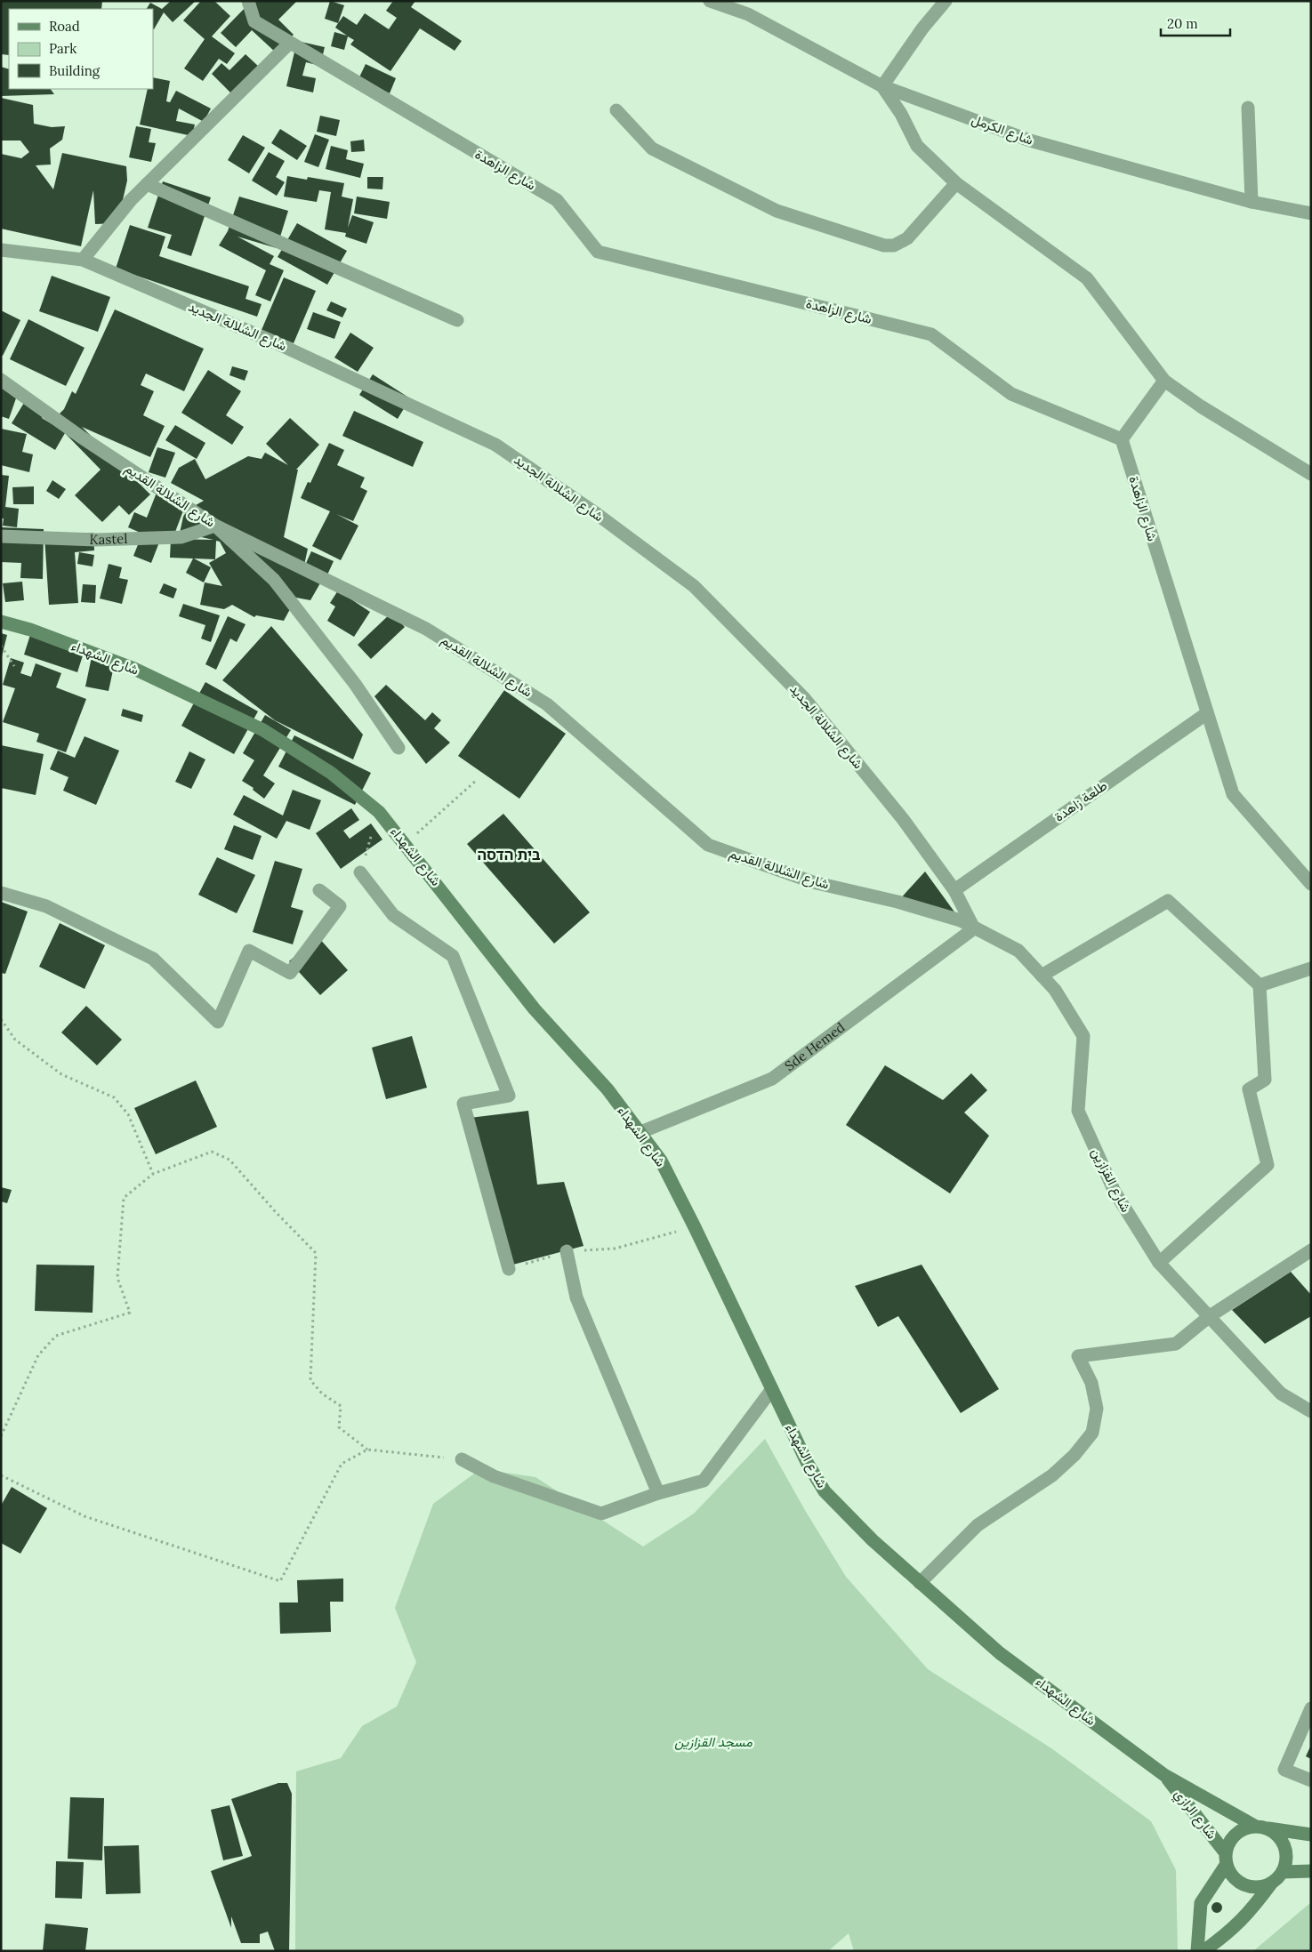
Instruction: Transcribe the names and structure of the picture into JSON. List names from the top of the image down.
{
  "streets": {
    "street": [
      "شارع الكرمل",
      "شارع الزاهدة",
      "شارع الشلالة الجديد",
      "شارع الشلالة القديم",
      "Kastel",
      "شارع الشهداء",
      "طلعة زاهدة",
      "Sde Hemed",
      "شارع القزازين",
      "شارع الرازي"
    ]
  },
  "crossings": [
    ["شارع الزاهدة", "طلعة زاهدة"],
    ["شارع الشلالة الجديد", "شارع الشلالة القديم"],
    ["شارع الشلالة الجديد", "طلعة زاهدة"],
    ["شارع الشلالة الجديد", "Sde Hemed"],
    ["شارع الشلالة الجديد", "شارع القزازين"],
    ["شارع الشلالة القديم", "Kastel"],
    ["شارع الشلالة القديم", "Sde Hemed"],
    ["شارع الشلالة القديم", "شارع القزازين"],
    ["شارع الشهداء", "Sde Hemed"],
    ["شارع الشهداء", "شارع الرازي"],
    ["Sde Hemed", "شارع القزازين"]
  ],
  "districts": ["בית הדסה"],
  "parks": ["مسجد القزازين"],
  "legend": ["Road", "Park", "Building"],
  "scale_bar": "20 m"
}
